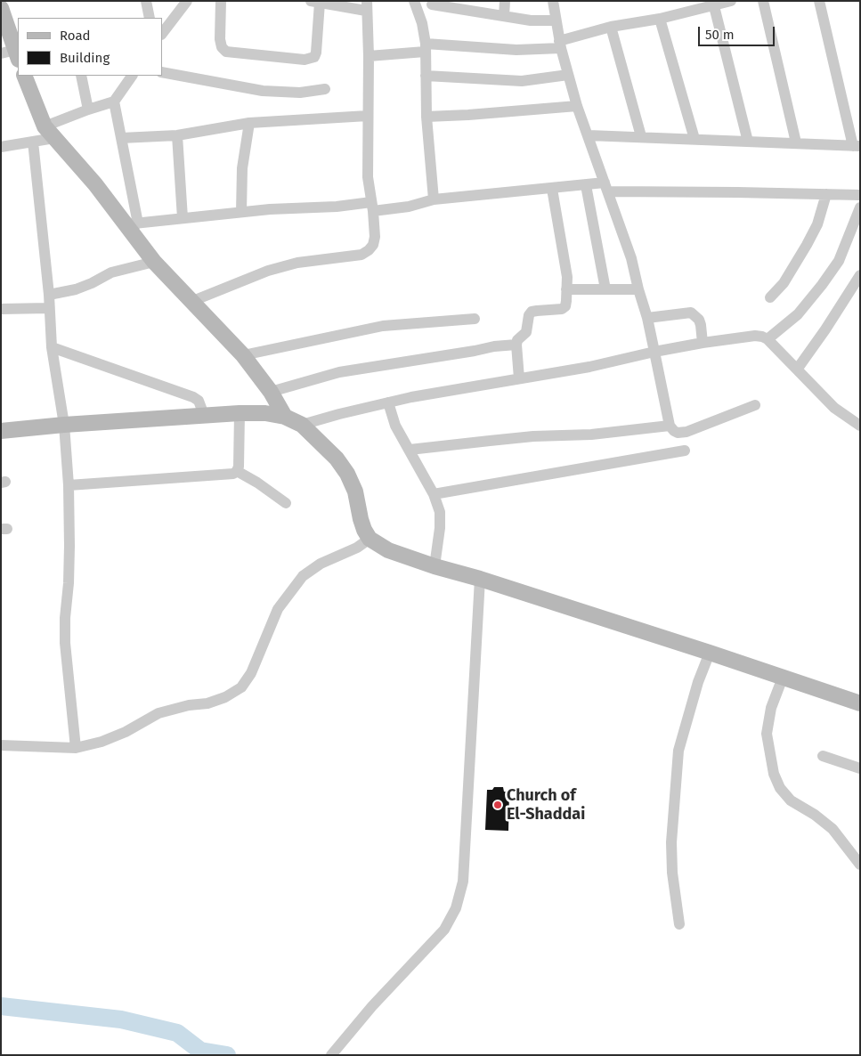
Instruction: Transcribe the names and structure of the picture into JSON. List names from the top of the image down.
{
  "places": ["Church of El-Shaddai"],
  "legend": ["Road", "Building"],
  "scale_bar": "50 m"
}
